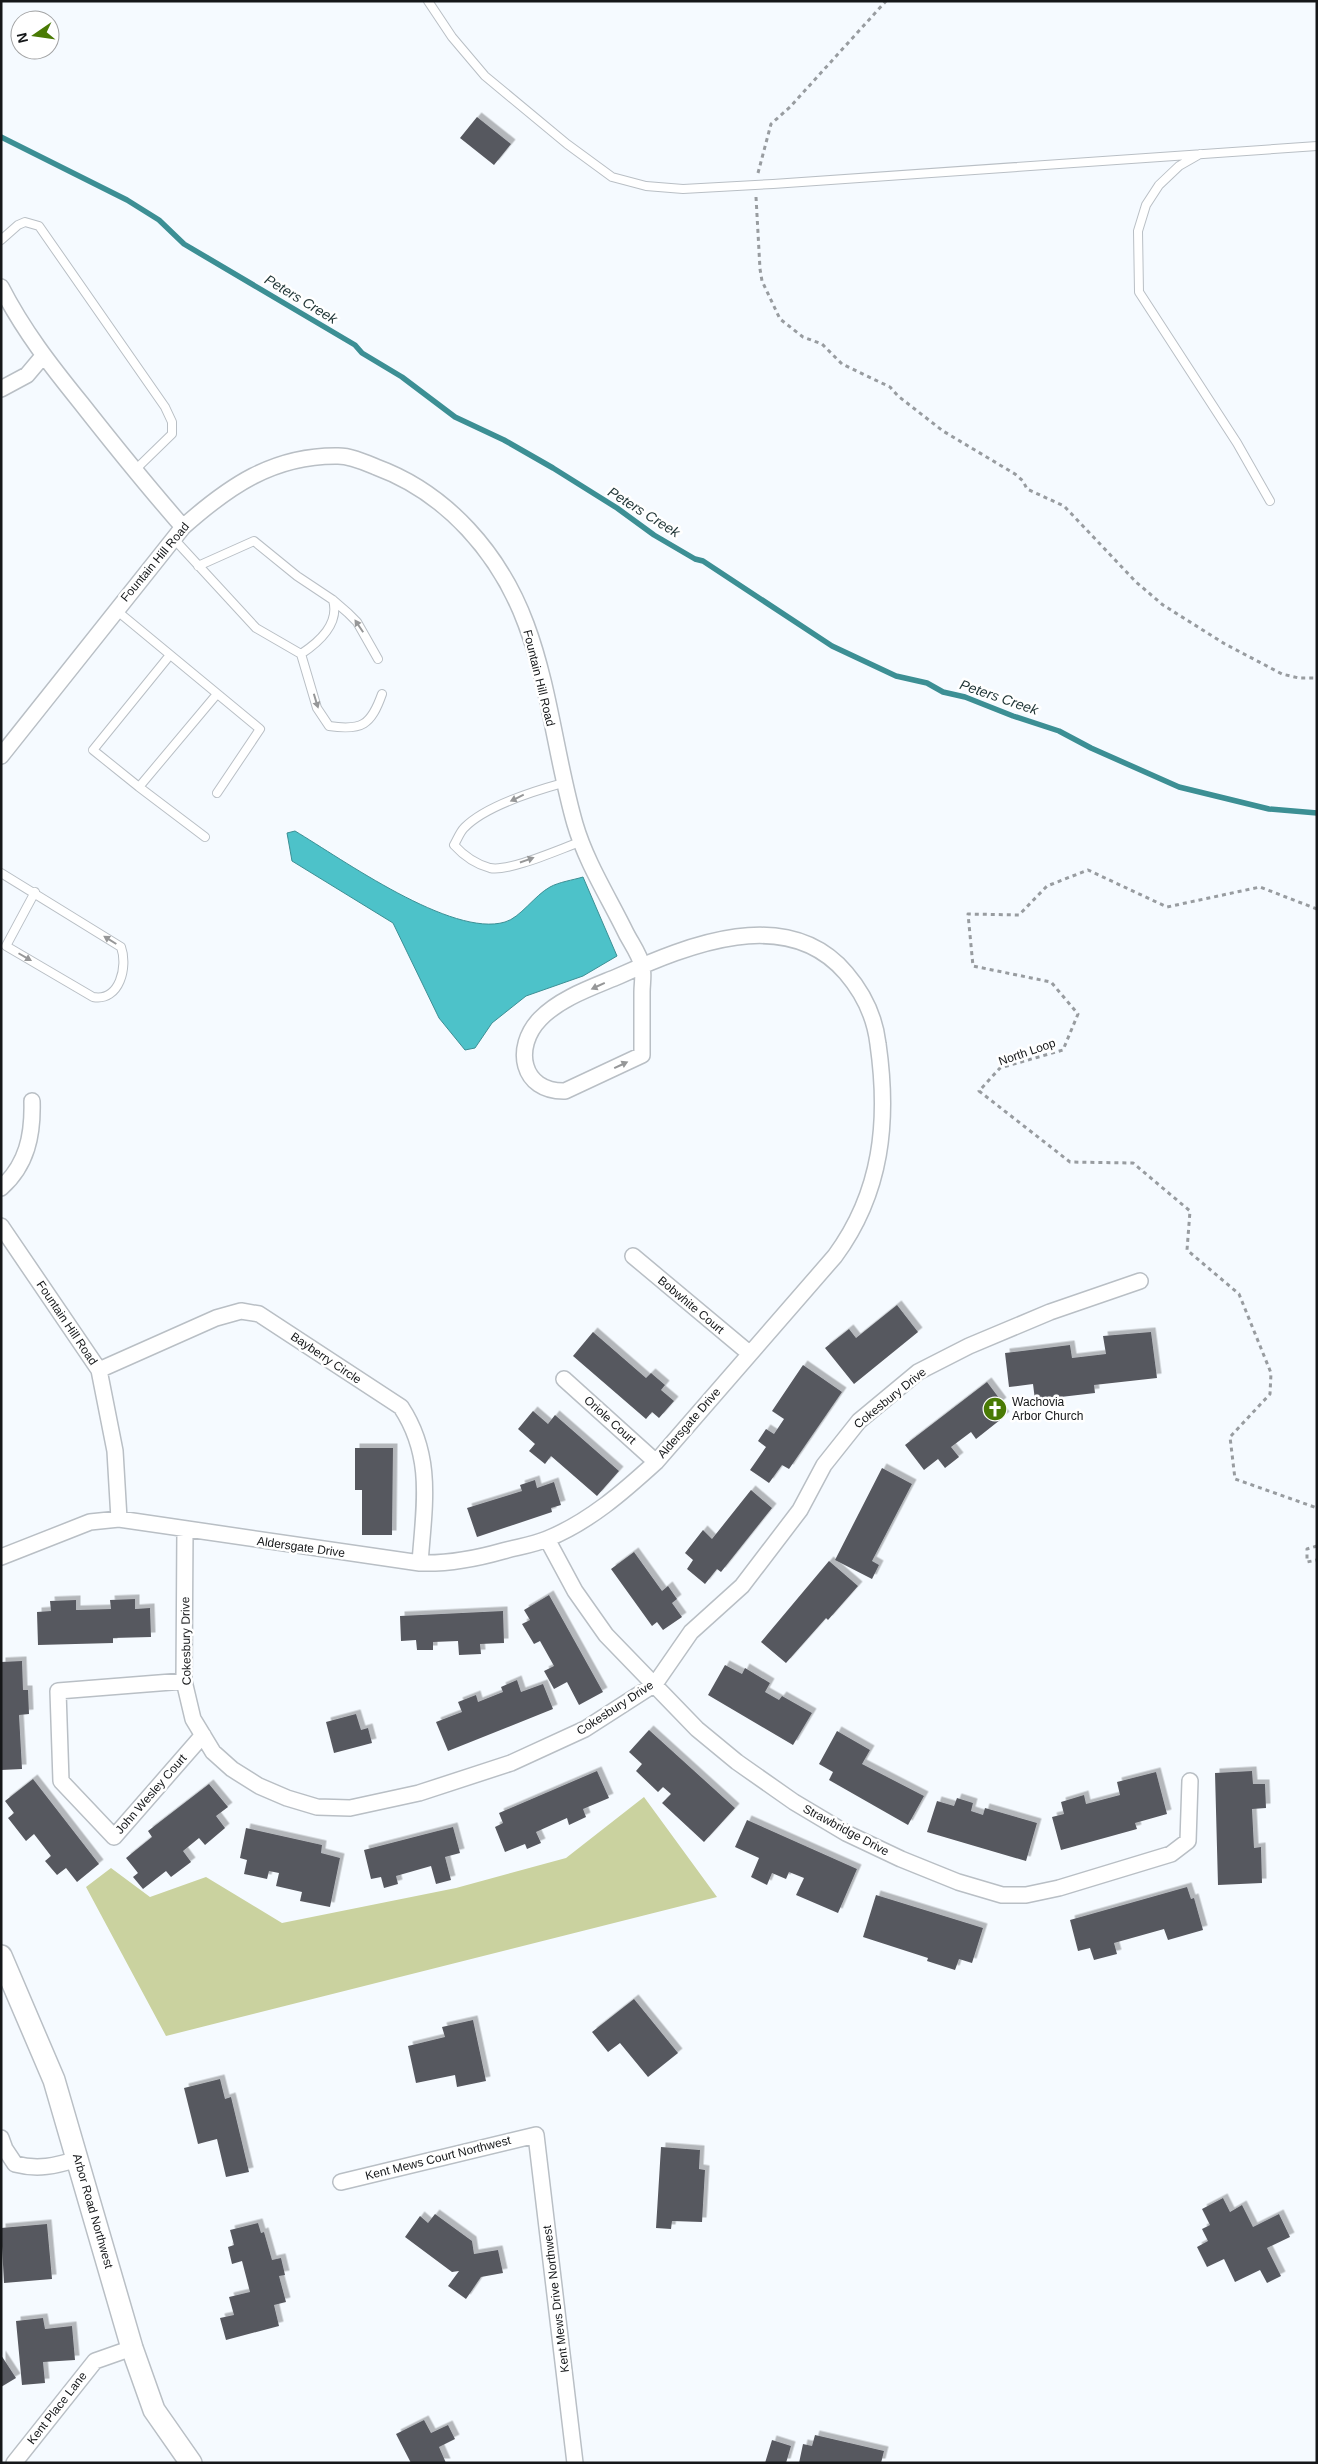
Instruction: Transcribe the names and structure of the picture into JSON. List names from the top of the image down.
{
  "streets": {
    "street": [
      "Fountain Hill Road",
      "Bobwhite Court",
      "Bayberry Circle",
      "Cokesbury Drive",
      "Oriole Court",
      "Aldersgate Drive",
      "John Wesley Court",
      "Strawbridge Drive",
      "Kent Mews Court Northwest",
      "Arbor Road Northwest",
      "Kent Mews Drive Northwest",
      "Kent Place Lane"
    ],
    "path": ["North Loop"]
  },
  "crossings": [
    ["Fountain Hill Road", "Bayberry Circle"],
    ["Fountain Hill Road", "Aldersgate Drive"],
    ["Bobwhite Court", "Aldersgate Drive"],
    ["Bayberry Circle", "Aldersgate Drive"],
    ["Cokesbury Drive", "Aldersgate Drive"],
    ["Cokesbury Drive", "John Wesley Court"],
    ["Cokesbury Drive", "Strawbridge Drive"],
    ["Oriole Court", "Aldersgate Drive"],
    ["Aldersgate Drive", "Strawbridge Drive"],
    ["Kent Mews Court Northwest", "Kent Mews Drive Northwest"],
    ["Arbor Road Northwest", "Kent Place Lane"]
  ],
  "water": ["Peters Creek"],
  "places": {
    "church": ["Wachovia Arbor Church"]
  },
  "north": "left"
}
